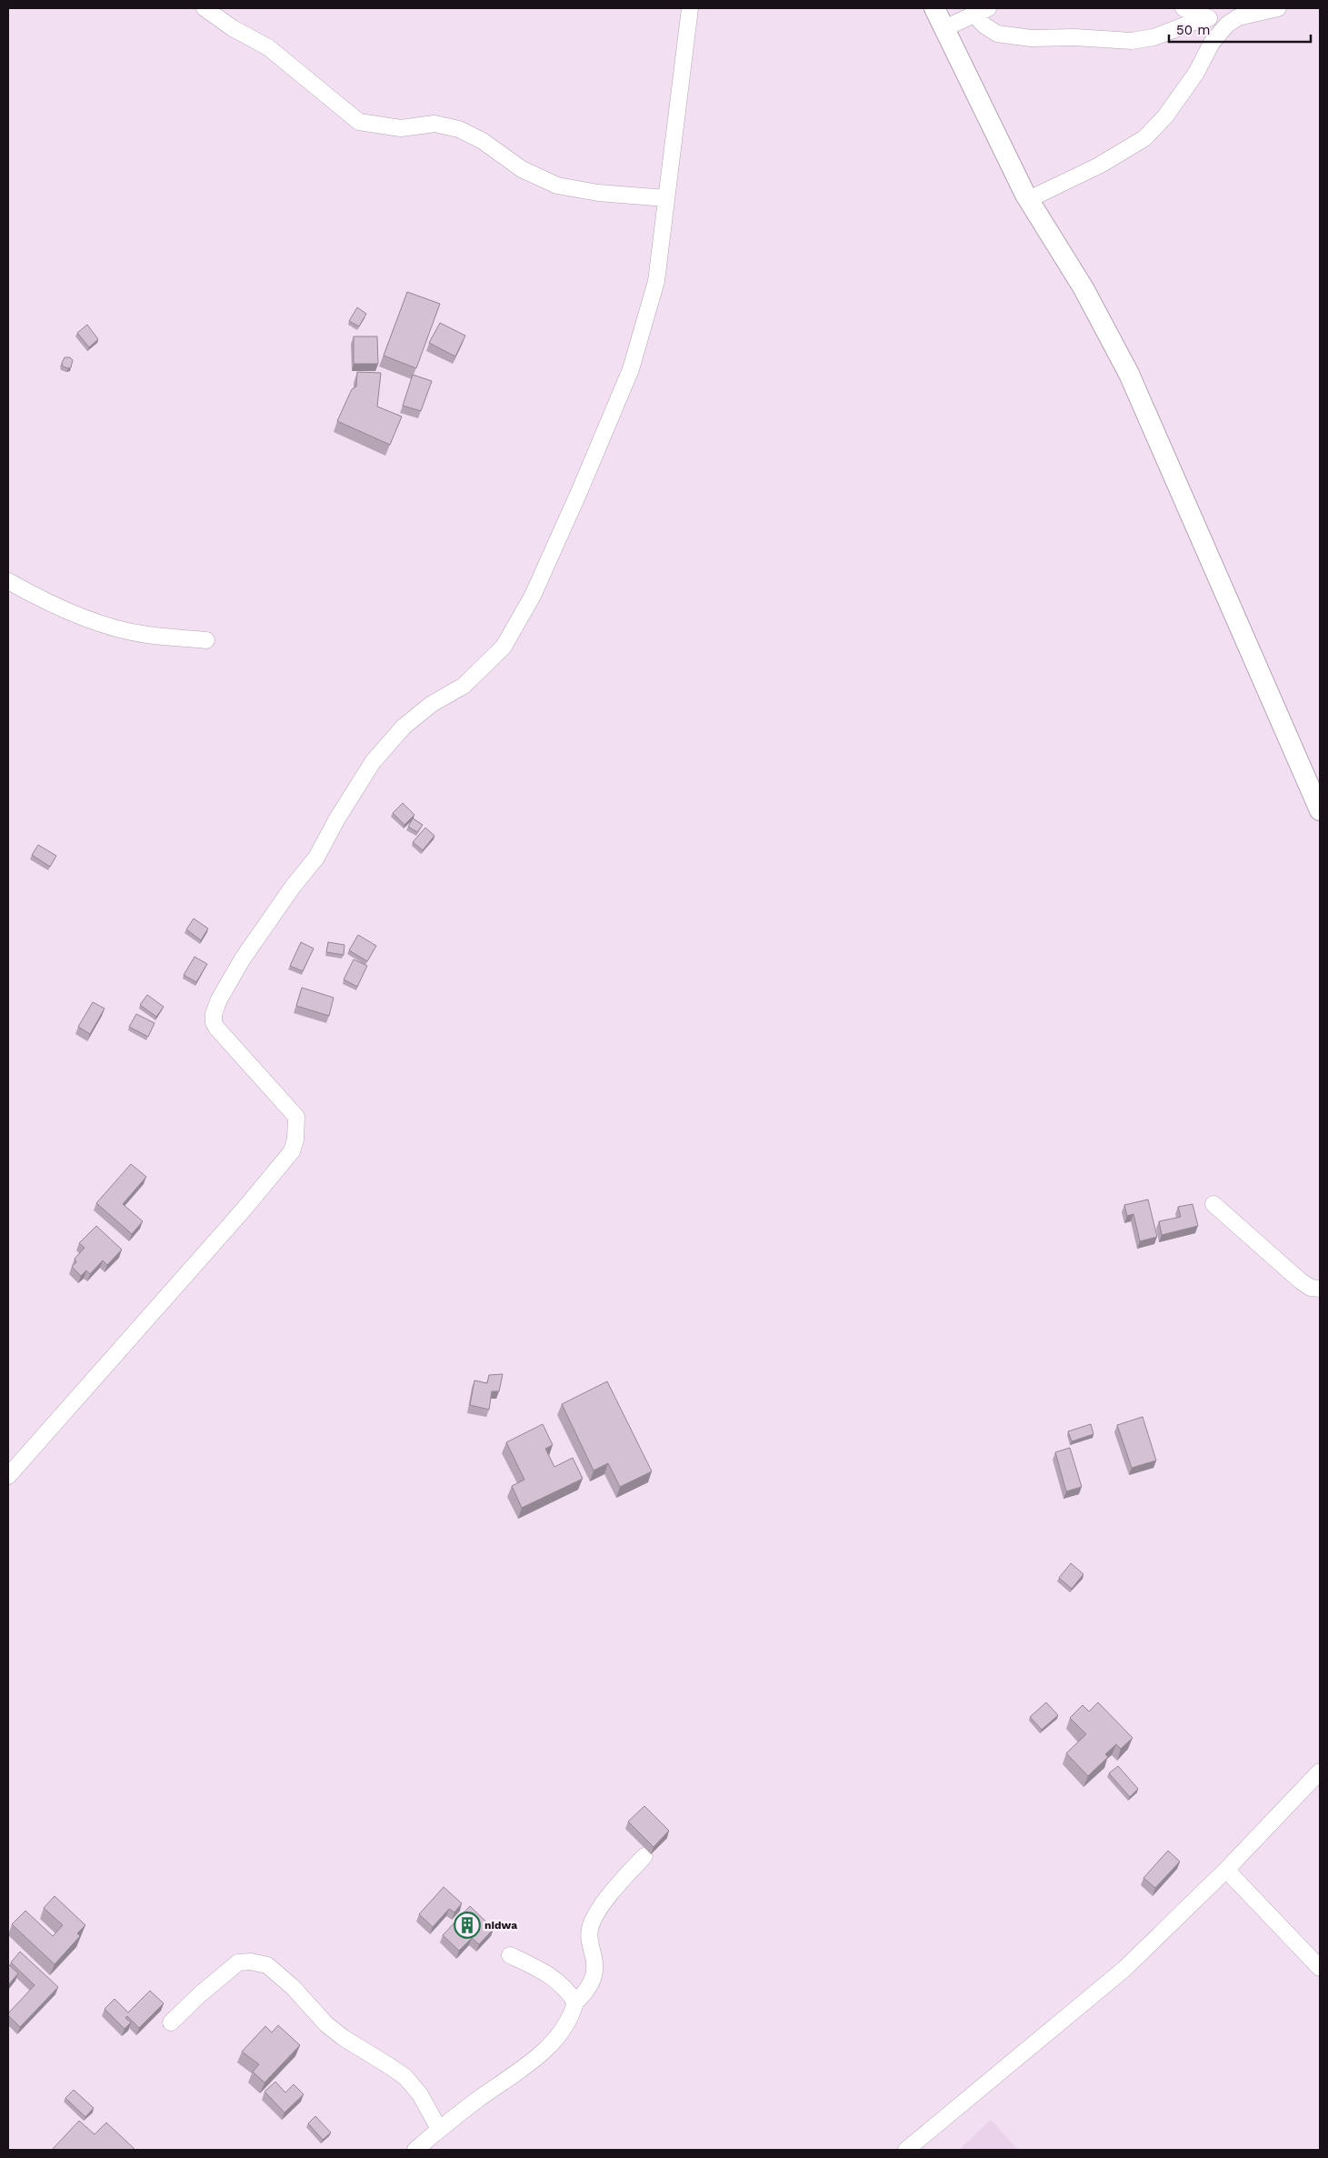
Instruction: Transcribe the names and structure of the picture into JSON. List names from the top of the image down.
{
  "places": {
    "building": ["nidwa"]
  },
  "scale_bar": "50 m"
}
